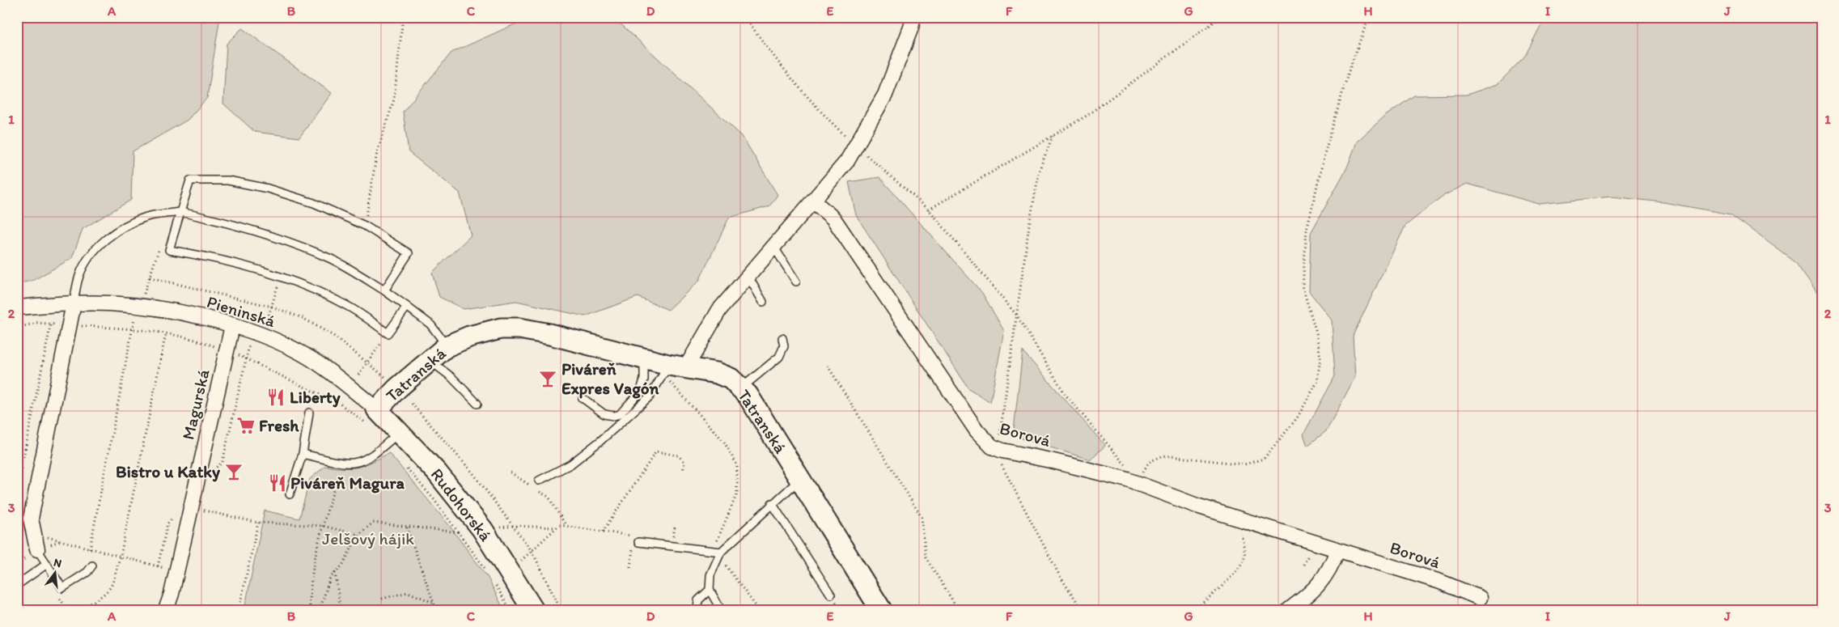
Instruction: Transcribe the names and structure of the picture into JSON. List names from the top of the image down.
{
  "streets": {
    "street": [
      "Pieninská",
      "Tatranská",
      "Magurská",
      "Borová",
      "Rudohorská"
    ]
  },
  "crossings": [
    ["Pieninská", "Tatranská"],
    ["Pieninská", "Magurská"],
    ["Pieninská", "Rudohorská"],
    ["Tatranská", "Rudohorská"]
  ],
  "parks": ["Jelšový hájik"],
  "places": {
    "bar": ["Piváreň Expres Vagón", "Bistro u Katky"],
    "restaurant": ["Liberty", "Piváreň Magura"],
    "supermarket": ["Fresh"]
  },
  "north": "top",
  "grid": {
    "columns": [
      "A",
      "B",
      "C",
      "D",
      "E",
      "F",
      "G",
      "H",
      "I",
      "J"
    ],
    "rows": ["1", "2", "3"]
  }
}
